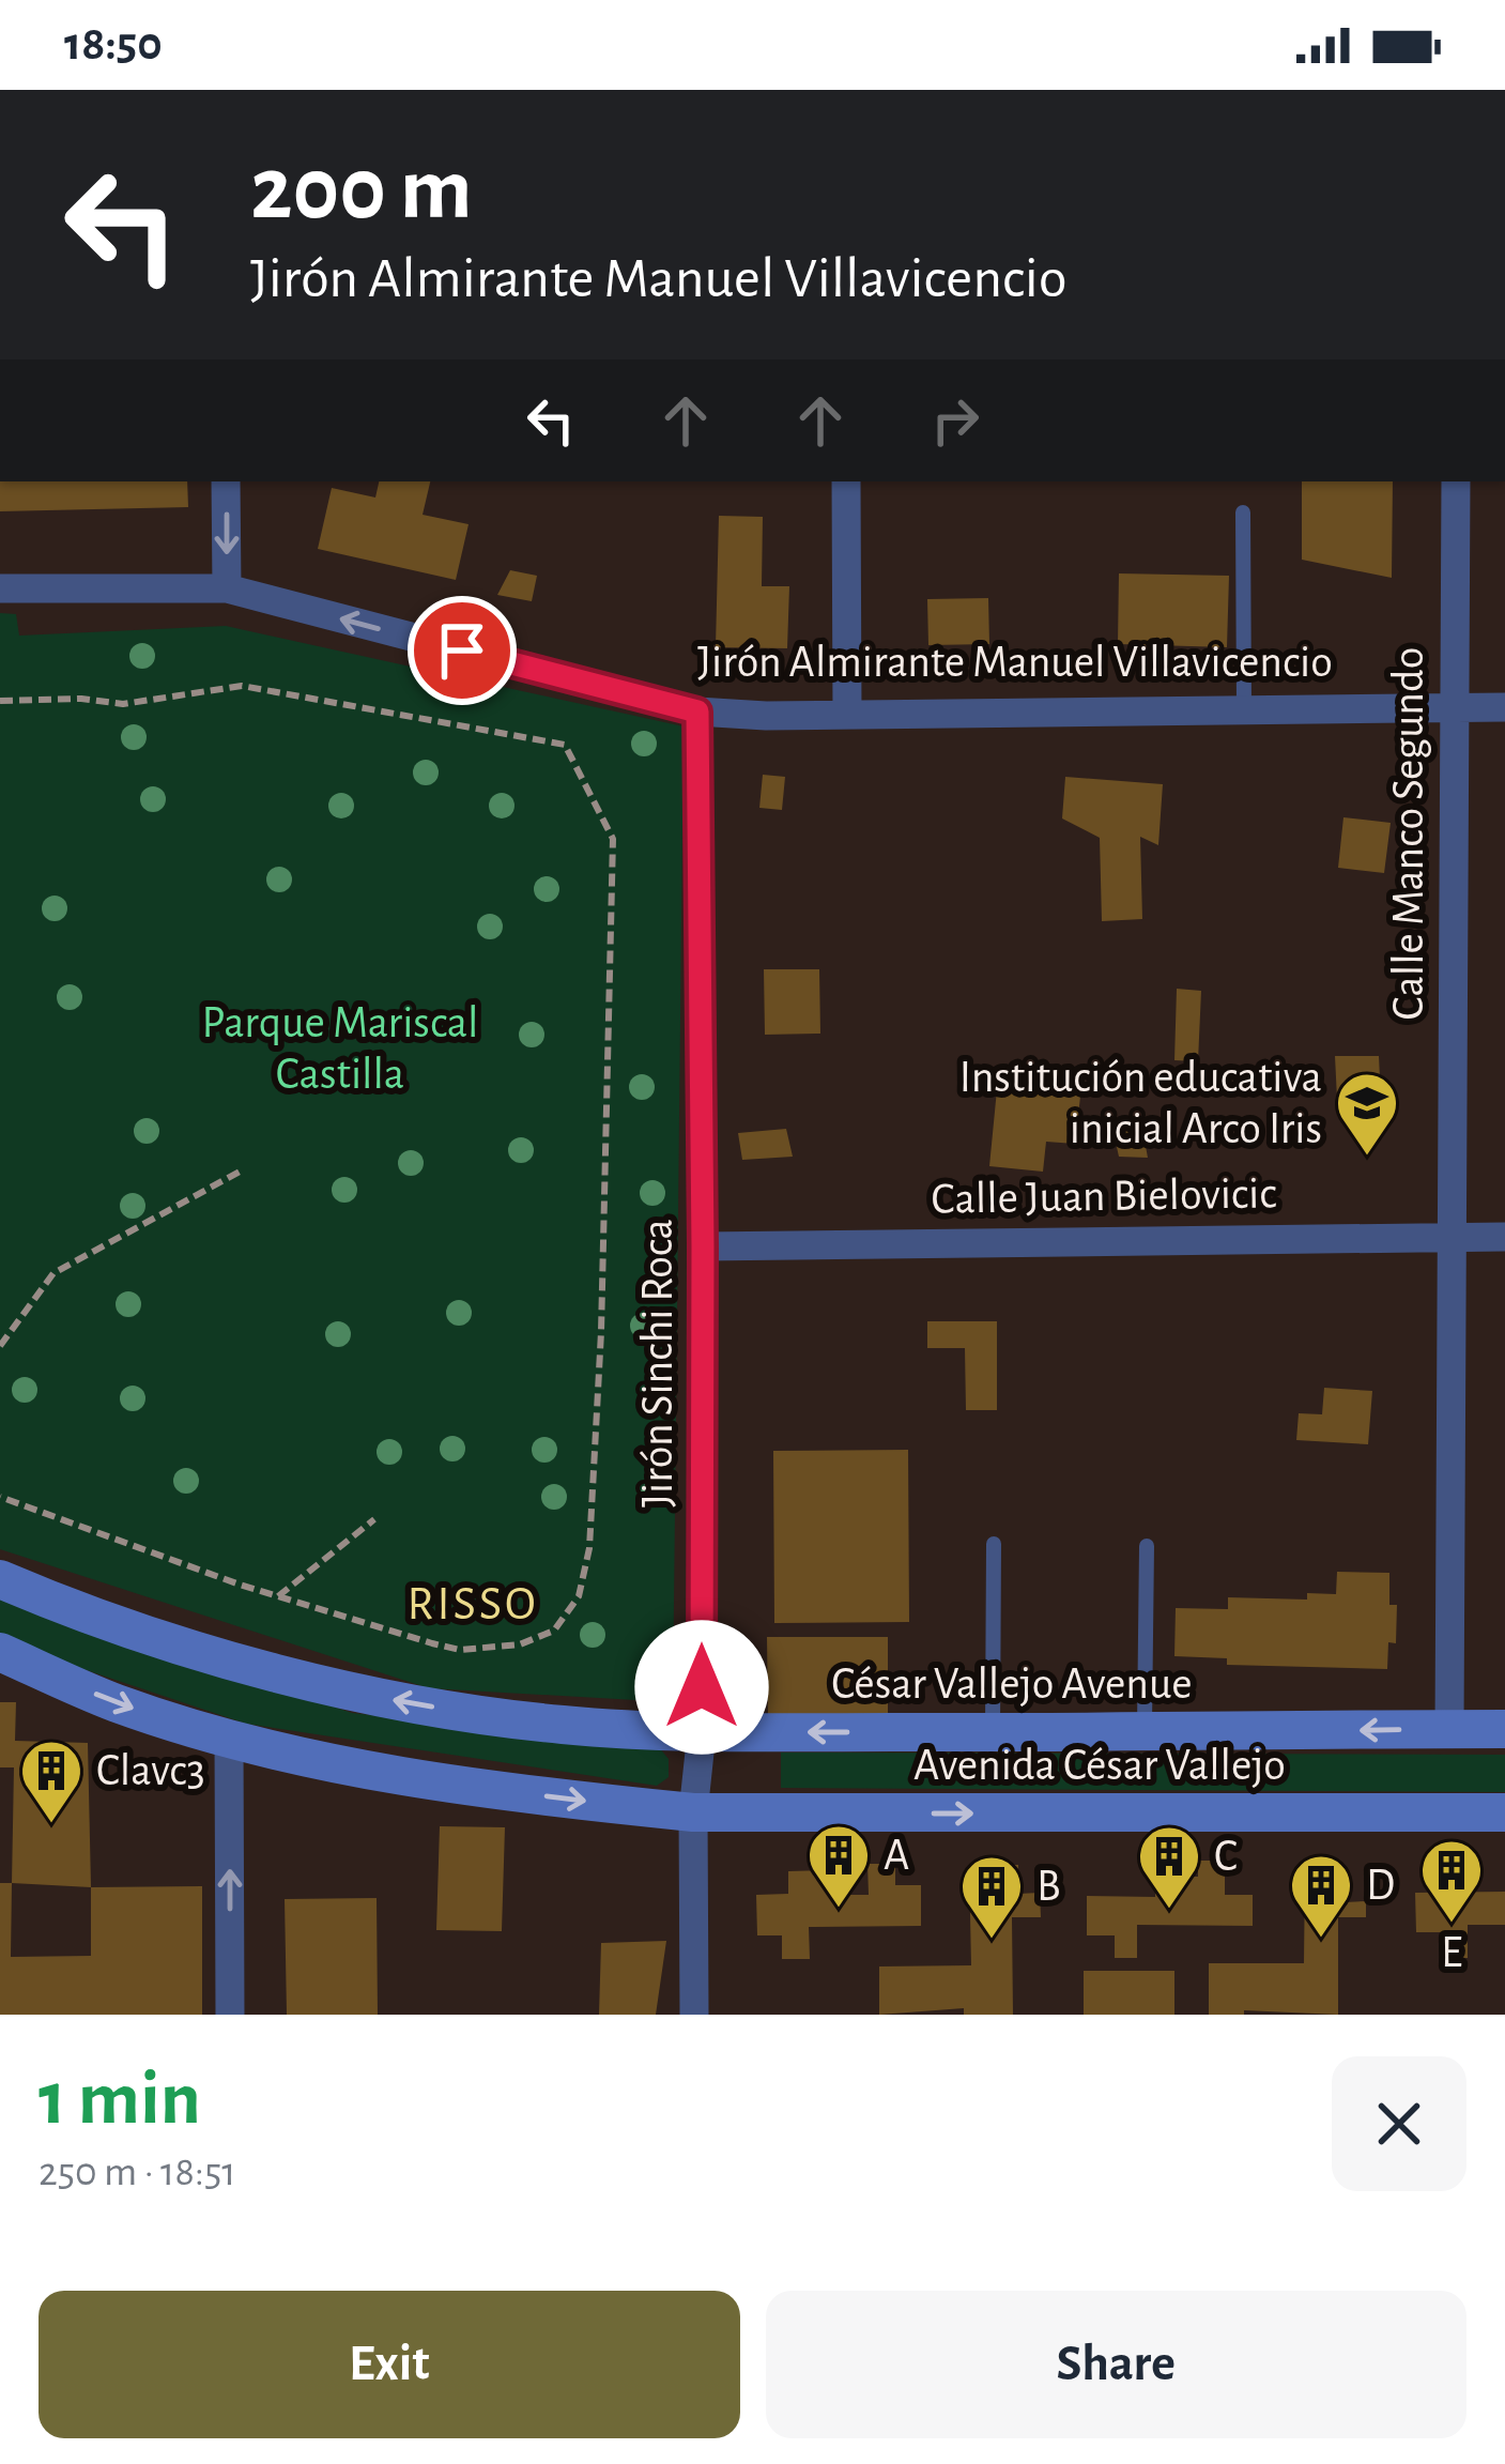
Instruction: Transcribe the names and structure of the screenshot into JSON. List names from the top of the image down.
{
  "streets": {
    "main road": ["César Vallejo Avenue", "Avenida César Vallejo"],
    "street": [
      "Jirón Almirante Manuel Villavicencio",
      "Calle Manco Segundo",
      "Calle Juan Bielovicic",
      "Jirón Sinchi Roca"
    ]
  },
  "crossings": [
    ["Jirón Almirante Manuel Villavicencio", "Calle Manco Segundo"],
    ["Jirón Almirante Manuel Villavicencio", "Jirón Sinchi Roca"],
    ["Calle Manco Segundo", "Calle Juan Bielovicic"],
    ["Calle Manco Segundo", "César Vallejo Avenue"],
    ["Calle Juan Bielovicic", "Jirón Sinchi Roca"],
    ["Jirón Sinchi Roca", "César Vallejo Avenue"],
    ["Jirón Sinchi Roca", "Avenida César Vallejo"]
  ],
  "one_way": ["Avenida César Vallejo"],
  "districts": ["RISSO"],
  "parks": ["Parque Mariscal Castilla"],
  "places": {
    "school or university": ["Institución educativa inicial Arco Iris"],
    "building": [
      "Clavc3",
      "A",
      "C",
      "E",
      "D",
      "B"
    ]
  },
  "page": {
    "status": "18:50",
    "turn": ["200 m", "Jirón Almirante Manuel Villavicencio"],
    "heading": ["1 min", "250 m · 18:51"],
    "buttons": ["Exit", "Share"]
  }
}
